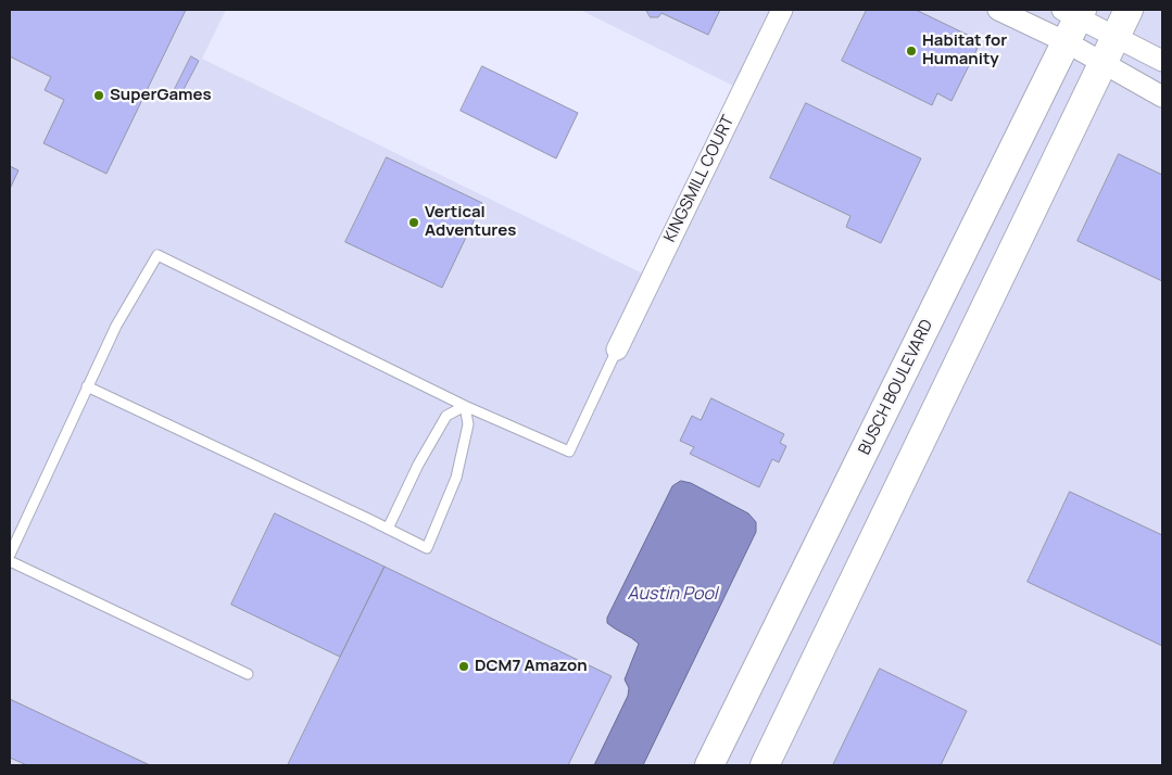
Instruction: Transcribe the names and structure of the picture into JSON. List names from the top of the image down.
{
  "streets": {
    "main road": ["BUSCH BOULEVARD"],
    "street": ["KINGSMILL COURT"]
  },
  "water": ["Austin Pool"],
  "places": [
    "Habitat for Humanity",
    "SuperGames",
    "Vertical Adventures",
    "DCM7 Amazon"
  ]
}
